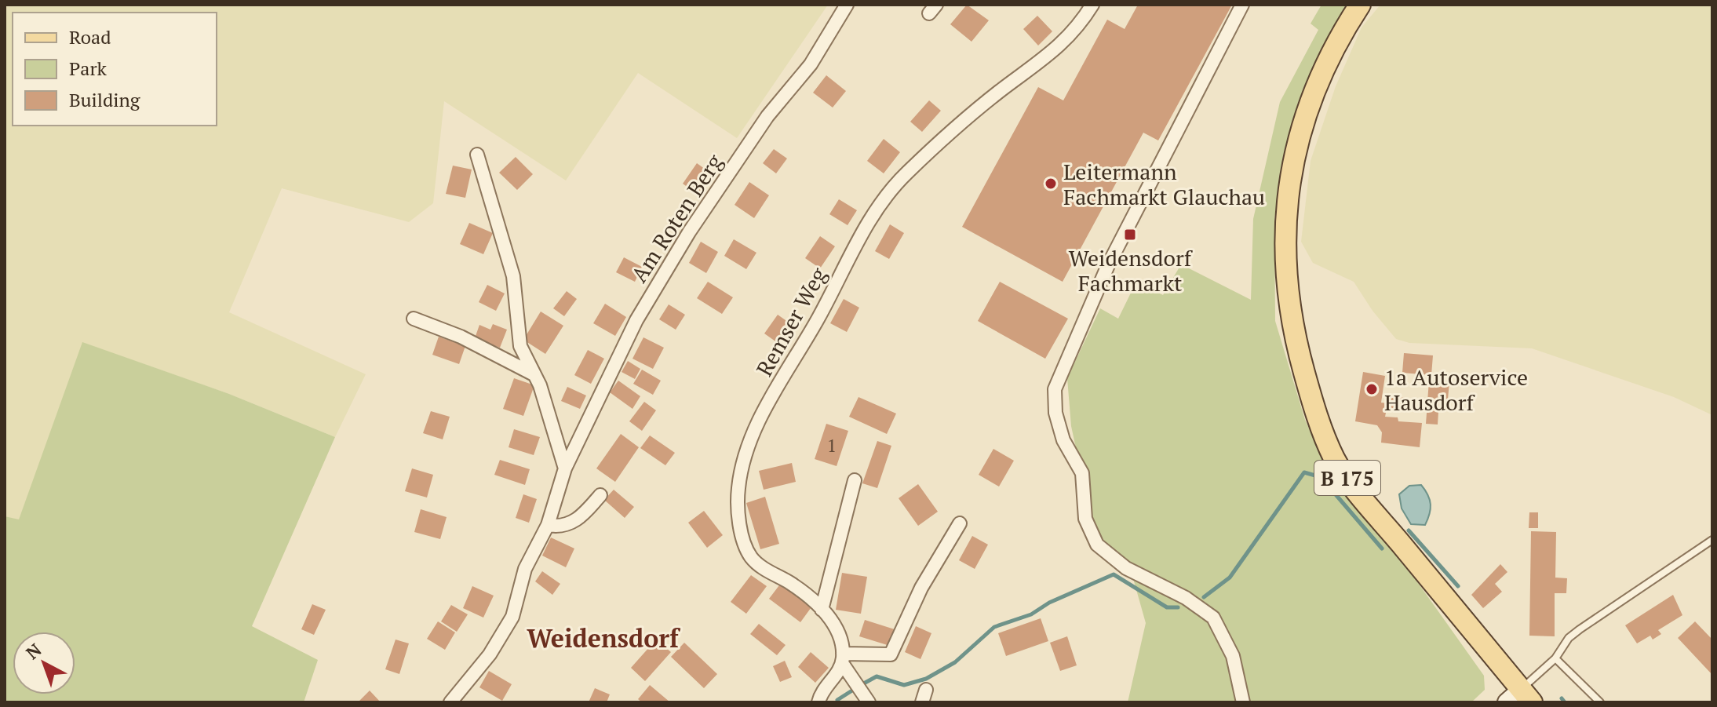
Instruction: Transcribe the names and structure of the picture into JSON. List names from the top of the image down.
{
  "streets": {
    "main road": ["B 175"],
    "street": ["Am Roten Berg", "Remser Weg"]
  },
  "districts": ["Weidensdorf"],
  "places": {
    "other": ["Leitermann Fachmarkt Glauchau", "1a Autoservice Hausdorf"],
    "transit": ["Weidensdorf Fachmarkt"]
  },
  "house_numbers": ["1"],
  "legend": ["Road", "Park", "Building"],
  "north": "top left"
}
